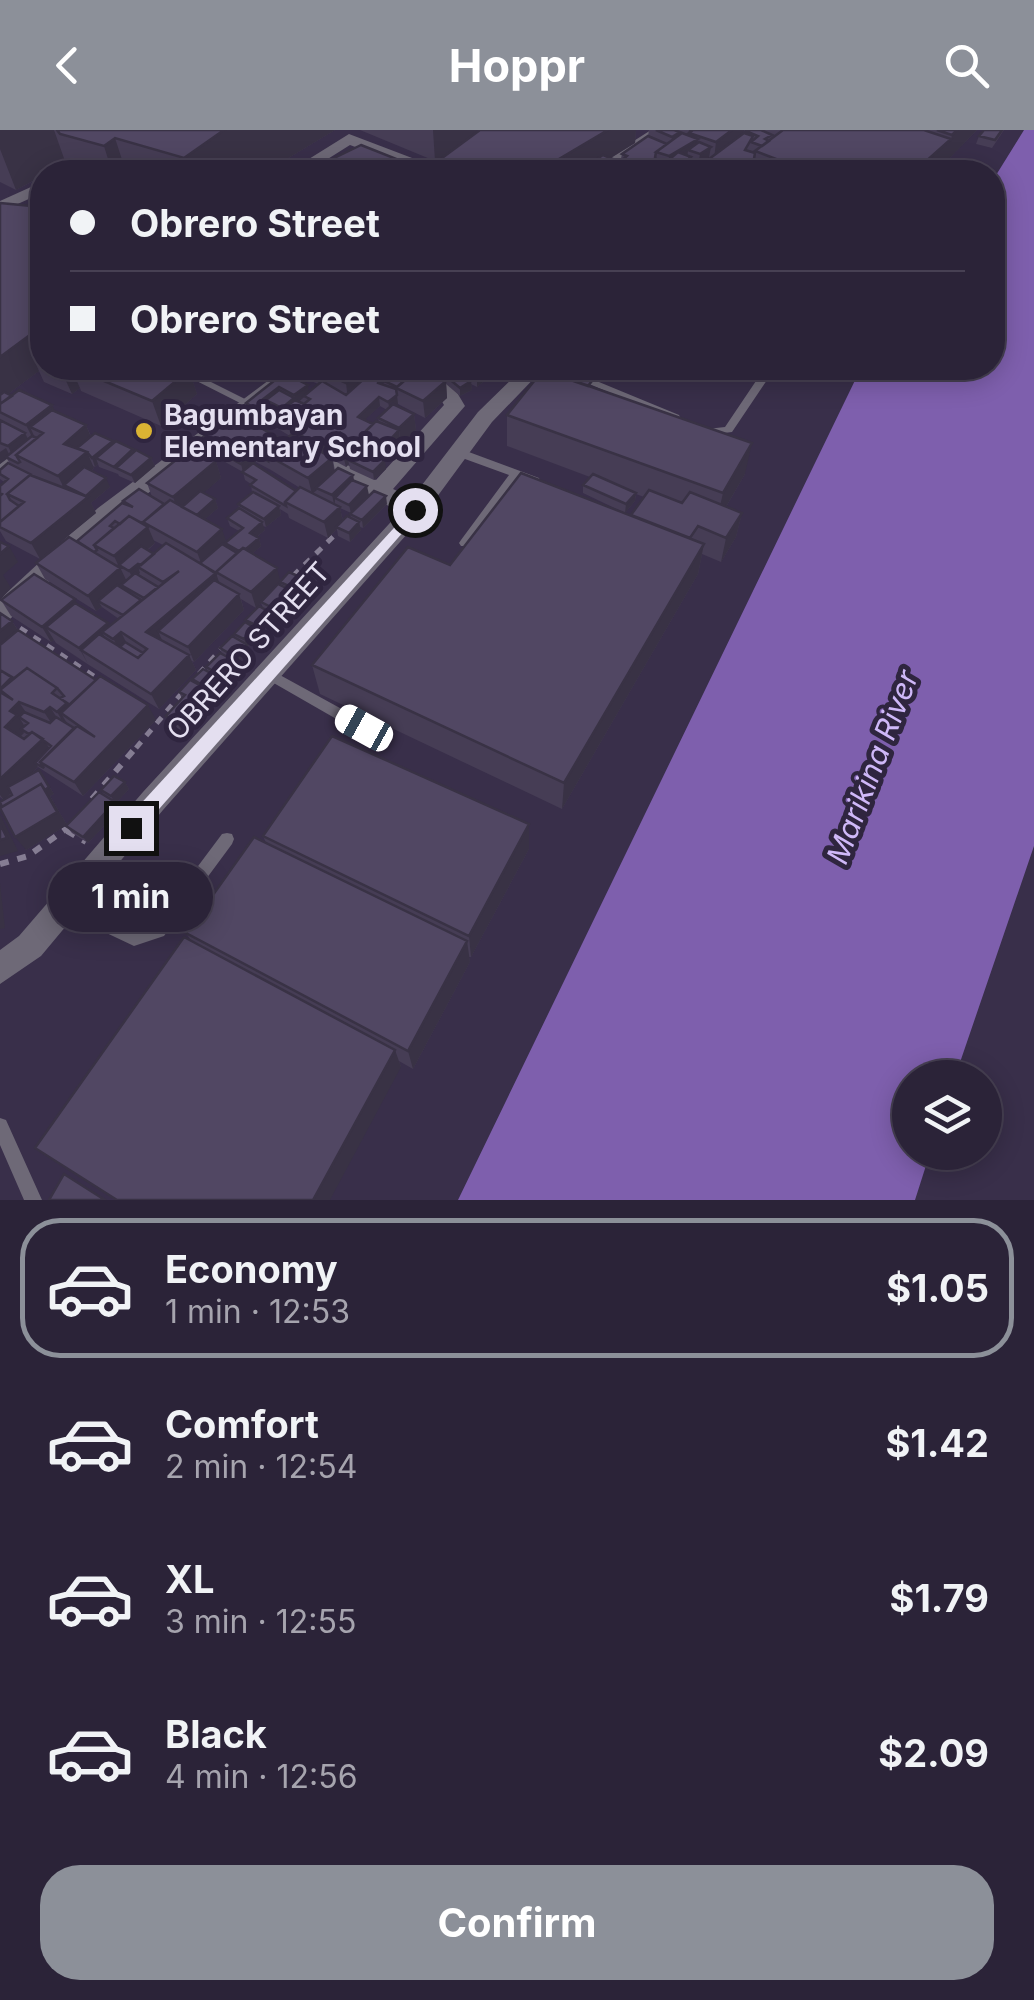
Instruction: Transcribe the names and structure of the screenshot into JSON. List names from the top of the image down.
{
  "streets": {
    "street": ["OBRERO STREET"]
  },
  "water": ["Marikina River"],
  "places": ["Bagumbayan Elementary School"],
  "page": {
    "header": "Hoppr",
    "banner": ["Obrero Street", "Obrero Street"],
    "bubble": "1 min",
    "list": [
      {
        "name": "Economy",
        "note": "1 min · 12:53",
        "value": "$1.05"
      },
      {
        "name": "Comfort",
        "note": "2 min · 12:54",
        "value": "$1.42"
      },
      {
        "name": "XL",
        "note": "3 min · 12:55",
        "value": "$1.79"
      },
      {
        "name": "Black",
        "note": "4 min · 12:56",
        "value": "$2.09"
      }
    ],
    "buttons": "Confirm"
  }
}
